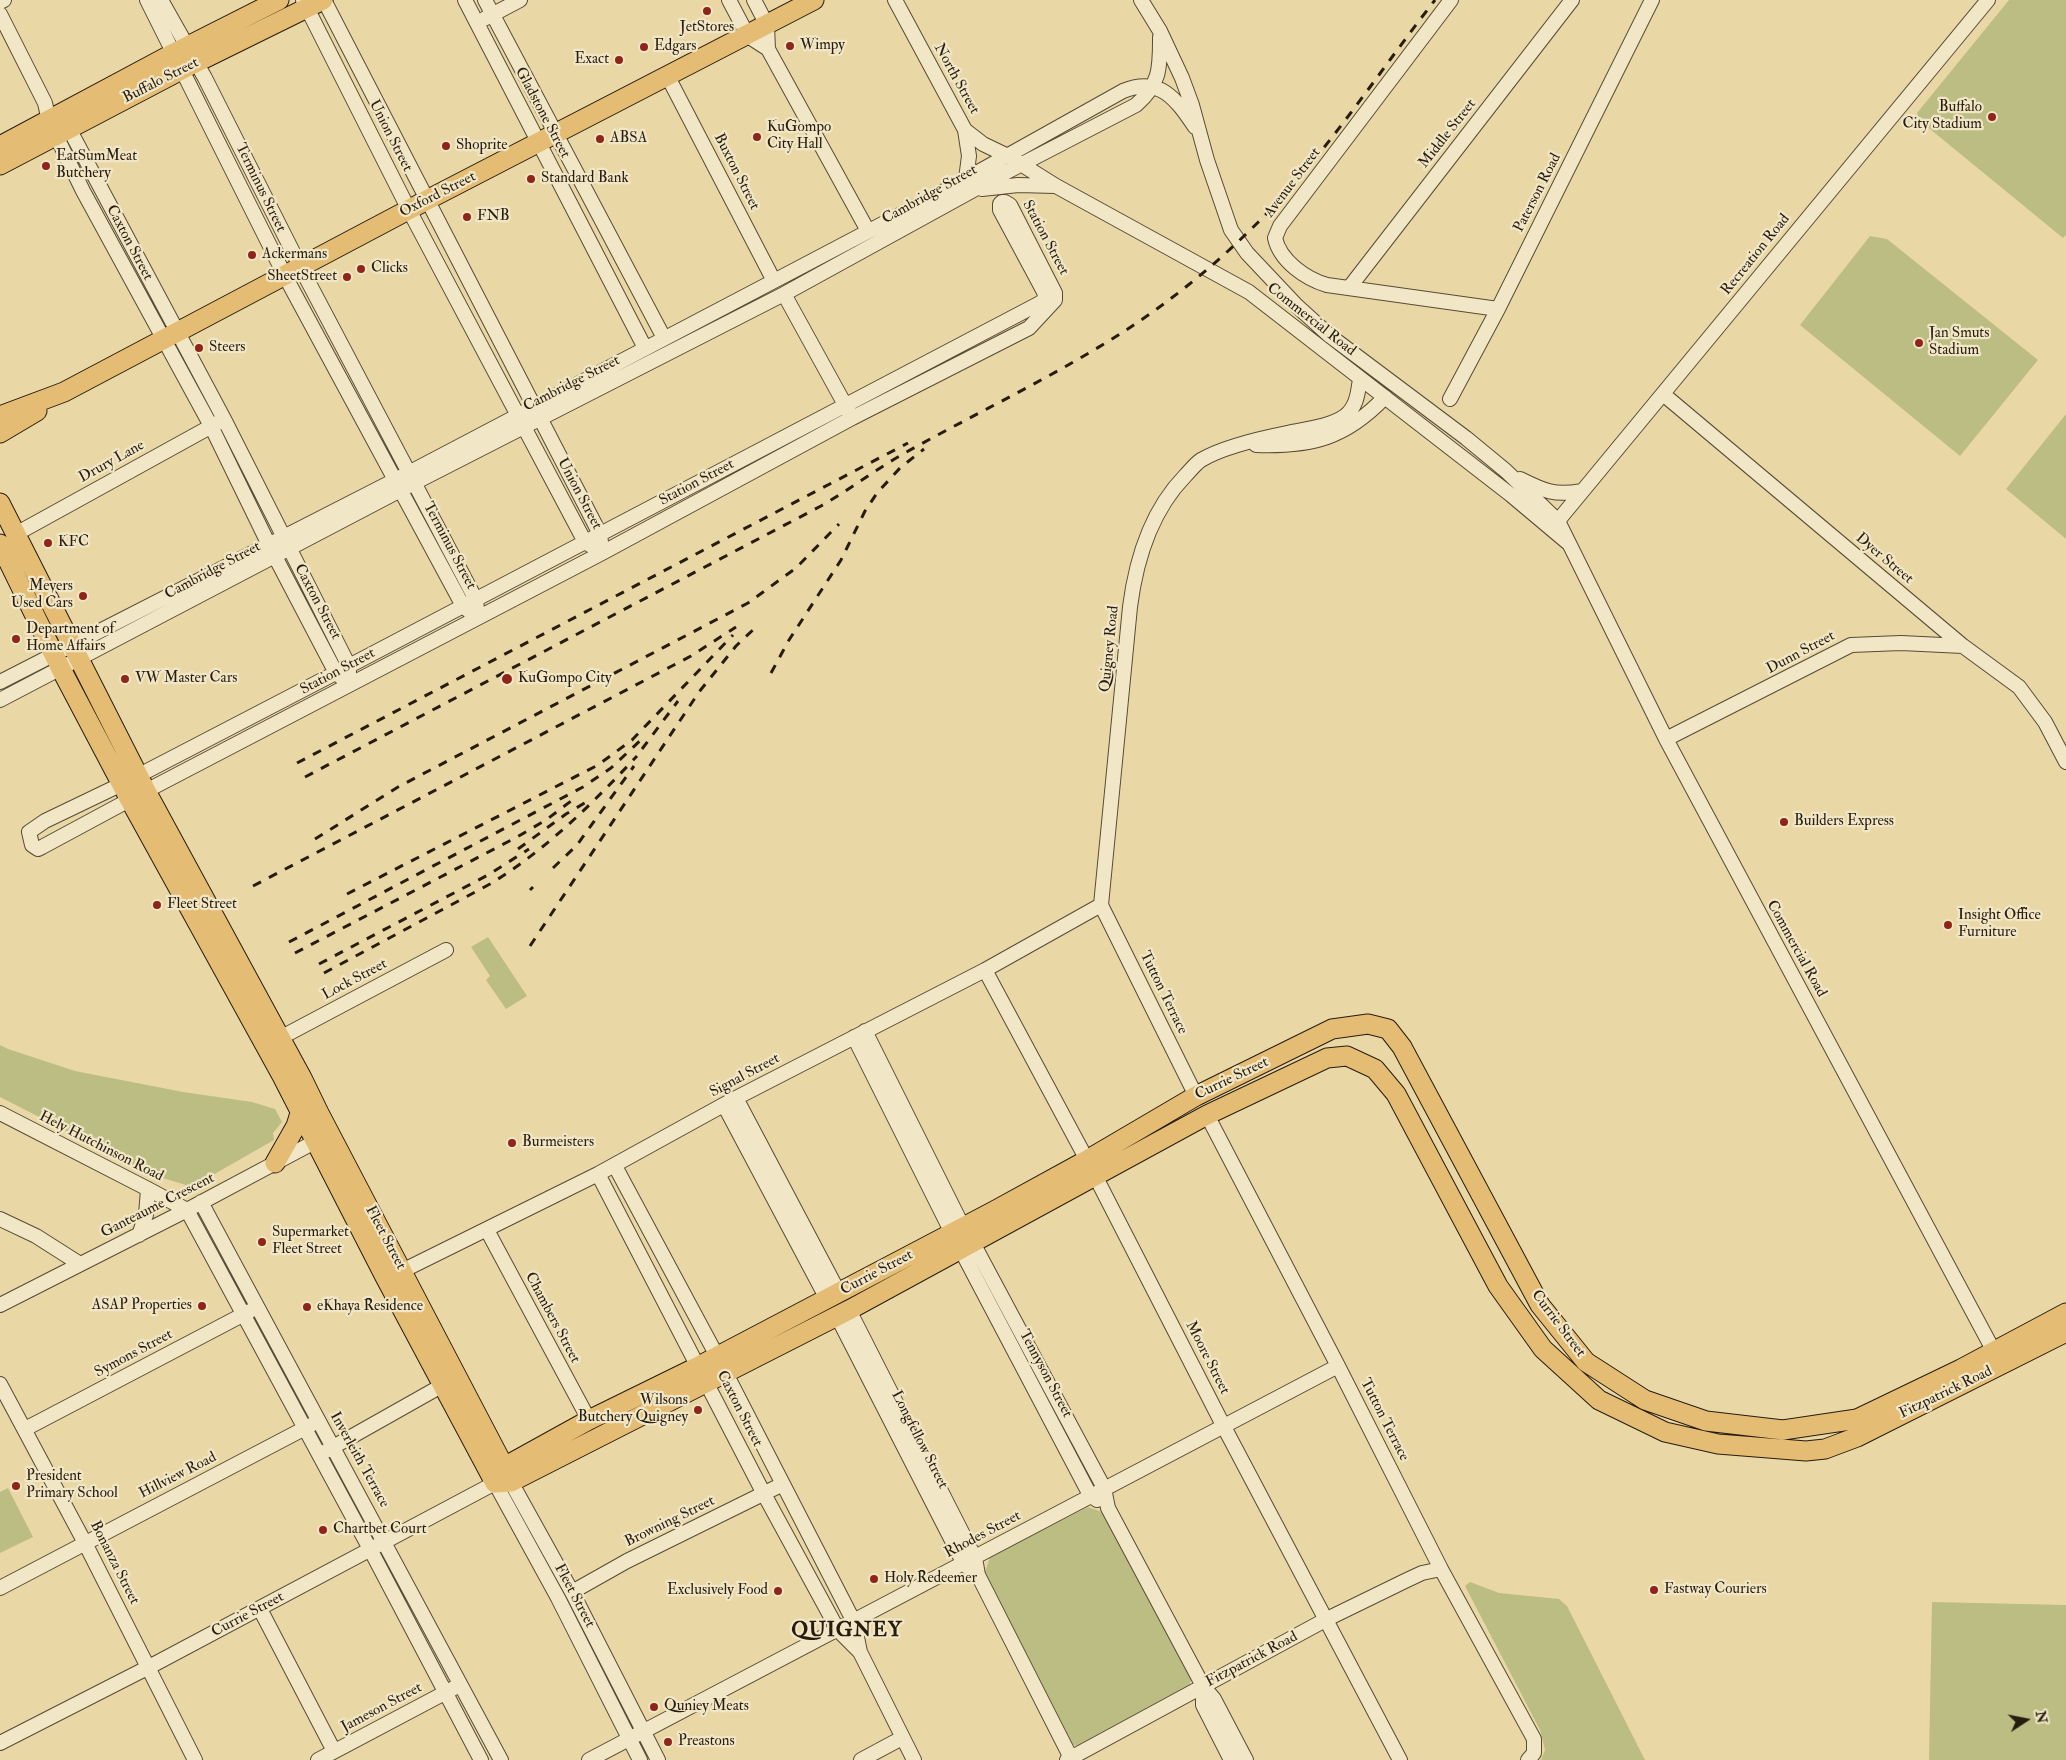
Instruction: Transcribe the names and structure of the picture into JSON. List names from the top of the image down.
{
  "streets": {
    "main road": [
      "Buffalo Street",
      "Oxford Street",
      "Currie Street",
      "Fleet Street",
      "Fitzpatrick Road"
    ],
    "street": [
      "North Street",
      "Gladstone Street",
      "Middle Street",
      "Union Street",
      "Buxton Street",
      "Avenue Street",
      "Terminus Street",
      "Paterson Road",
      "Cambridge Street",
      "Station Street",
      "Caxton Street",
      "Recreation Road",
      "Commercial Road",
      "Drury Lane",
      "Dyer Street",
      "Quigney Road",
      "Dunn Street",
      "Lock Street",
      "Tutton Terrace",
      "Signal Street",
      "Hely Hutchinson Road",
      "Ganteaume Crescent",
      "Chambers Street",
      "Symons Street",
      "Moore Street",
      "Tennyson Street",
      "Longfellow Street",
      "Inverleith Terrace",
      "Hillview Road",
      "Browning Street",
      "Rhodes Street",
      "Bonanza Street",
      "Jameson Street"
    ]
  },
  "crossings": [
    ["North Street", "Cambridge Street"],
    ["North Street", "Commercial Road"],
    ["Buffalo Street", "Union Street"],
    ["Buffalo Street", "Terminus Street"],
    ["Buffalo Street", "Caxton Street"],
    ["Gladstone Street", "Oxford Street"],
    ["Gladstone Street", "Cambridge Street"],
    ["Middle Street", "Avenue Street"],
    ["Union Street", "Oxford Street"],
    ["Union Street", "Cambridge Street"],
    ["Union Street", "Station Street"],
    ["Buxton Street", "Oxford Street"],
    ["Buxton Street", "Cambridge Street"],
    ["Avenue Street", "Paterson Road"],
    ["Terminus Street", "Oxford Street"],
    ["Terminus Street", "Cambridge Street"],
    ["Terminus Street", "Station Street"],
    ["Oxford Street", "Caxton Street"],
    ["Cambridge Street", "Caxton Street"],
    ["Cambridge Street", "Commercial Road"],
    ["Cambridge Street", "Fleet Street"],
    ["Station Street", "Caxton Street"],
    ["Station Street", "Fleet Street"],
    ["Caxton Street", "Drury Lane"],
    ["Caxton Street", "Signal Street"],
    ["Caxton Street", "Currie Street"],
    ["Caxton Street", "Browning Street"],
    ["Caxton Street", "Rhodes Street"],
    ["Recreation Road", "Commercial Road"],
    ["Recreation Road", "Dyer Street"],
    ["Commercial Road", "Quigney Road"],
    ["Commercial Road", "Dunn Street"],
    ["Commercial Road", "Fitzpatrick Road"],
    ["Drury Lane", "Fleet Street"],
    ["Dyer Street", "Dunn Street"],
    ["Quigney Road", "Tutton Terrace"],
    ["Quigney Road", "Signal Street"],
    ["Lock Street", "Fleet Street"],
    ["Tutton Terrace", "Signal Street"],
    ["Tutton Terrace", "Currie Street"],
    ["Tutton Terrace", "Fitzpatrick Road"],
    ["Tutton Terrace", "Rhodes Street"],
    ["Signal Street", "Fleet Street"],
    ["Signal Street", "Chambers Street"],
    ["Signal Street", "Moore Street"],
    ["Currie Street", "Fleet Street"],
    ["Currie Street", "Chambers Street"],
    ["Currie Street", "Moore Street"],
    ["Currie Street", "Tennyson Street"],
    ["Currie Street", "Fitzpatrick Road"],
    ["Currie Street", "Longfellow Street"],
    ["Currie Street", "Inverleith Terrace"],
    ["Currie Street", "Bonanza Street"],
    ["Hely Hutchinson Road", "Ganteaume Crescent"],
    ["Ganteaume Crescent", "Fleet Street"],
    ["Ganteaume Crescent", "Inverleith Terrace"],
    ["Fleet Street", "Browning Street"],
    ["Fleet Street", "Rhodes Street"],
    ["Symons Street", "Inverleith Terrace"],
    ["Symons Street", "Bonanza Street"],
    ["Moore Street", "Fitzpatrick Road"],
    ["Moore Street", "Rhodes Street"],
    ["Tennyson Street", "Fitzpatrick Road"],
    ["Tennyson Street", "Rhodes Street"],
    ["Fitzpatrick Road", "Longfellow Street"],
    ["Longfellow Street", "Rhodes Street"],
    ["Inverleith Terrace", "Hillview Road"],
    ["Inverleith Terrace", "Jameson Street"],
    ["Hillview Road", "Bonanza Street"]
  ],
  "districts": ["QUIGNEY"],
  "places": [
    "JetStores",
    "Wimpy",
    "Edgars",
    "Exact",
    "Buffalo City Stadium",
    "KuGompo City Hall",
    "ABSA",
    "Shoprite",
    "EatSumMeat Butchery",
    "Standard Bank",
    "FNB",
    "Ackermans",
    "Clicks",
    "SheetStreet",
    "Jan Smuts Stadium",
    "Steers",
    "KFC",
    "Meyers Used Cars",
    "Department of Home Affairs",
    "VW Master Cars",
    "KuGompo City",
    "Builders Express",
    "Fleet Street",
    "Insight Office Furniture",
    "Burmeisters",
    "Supermarket Fleet Street",
    "ASAP Properties",
    "eKhaya Residence",
    "Wilsons Butchery Quigney",
    "President Primary School",
    "Chartbet Court",
    "Holy Redeemer",
    "Fastway Couriers",
    "Exclusively Food",
    "Quniey Meats",
    "Preastons"
  ],
  "north": "right"
}
